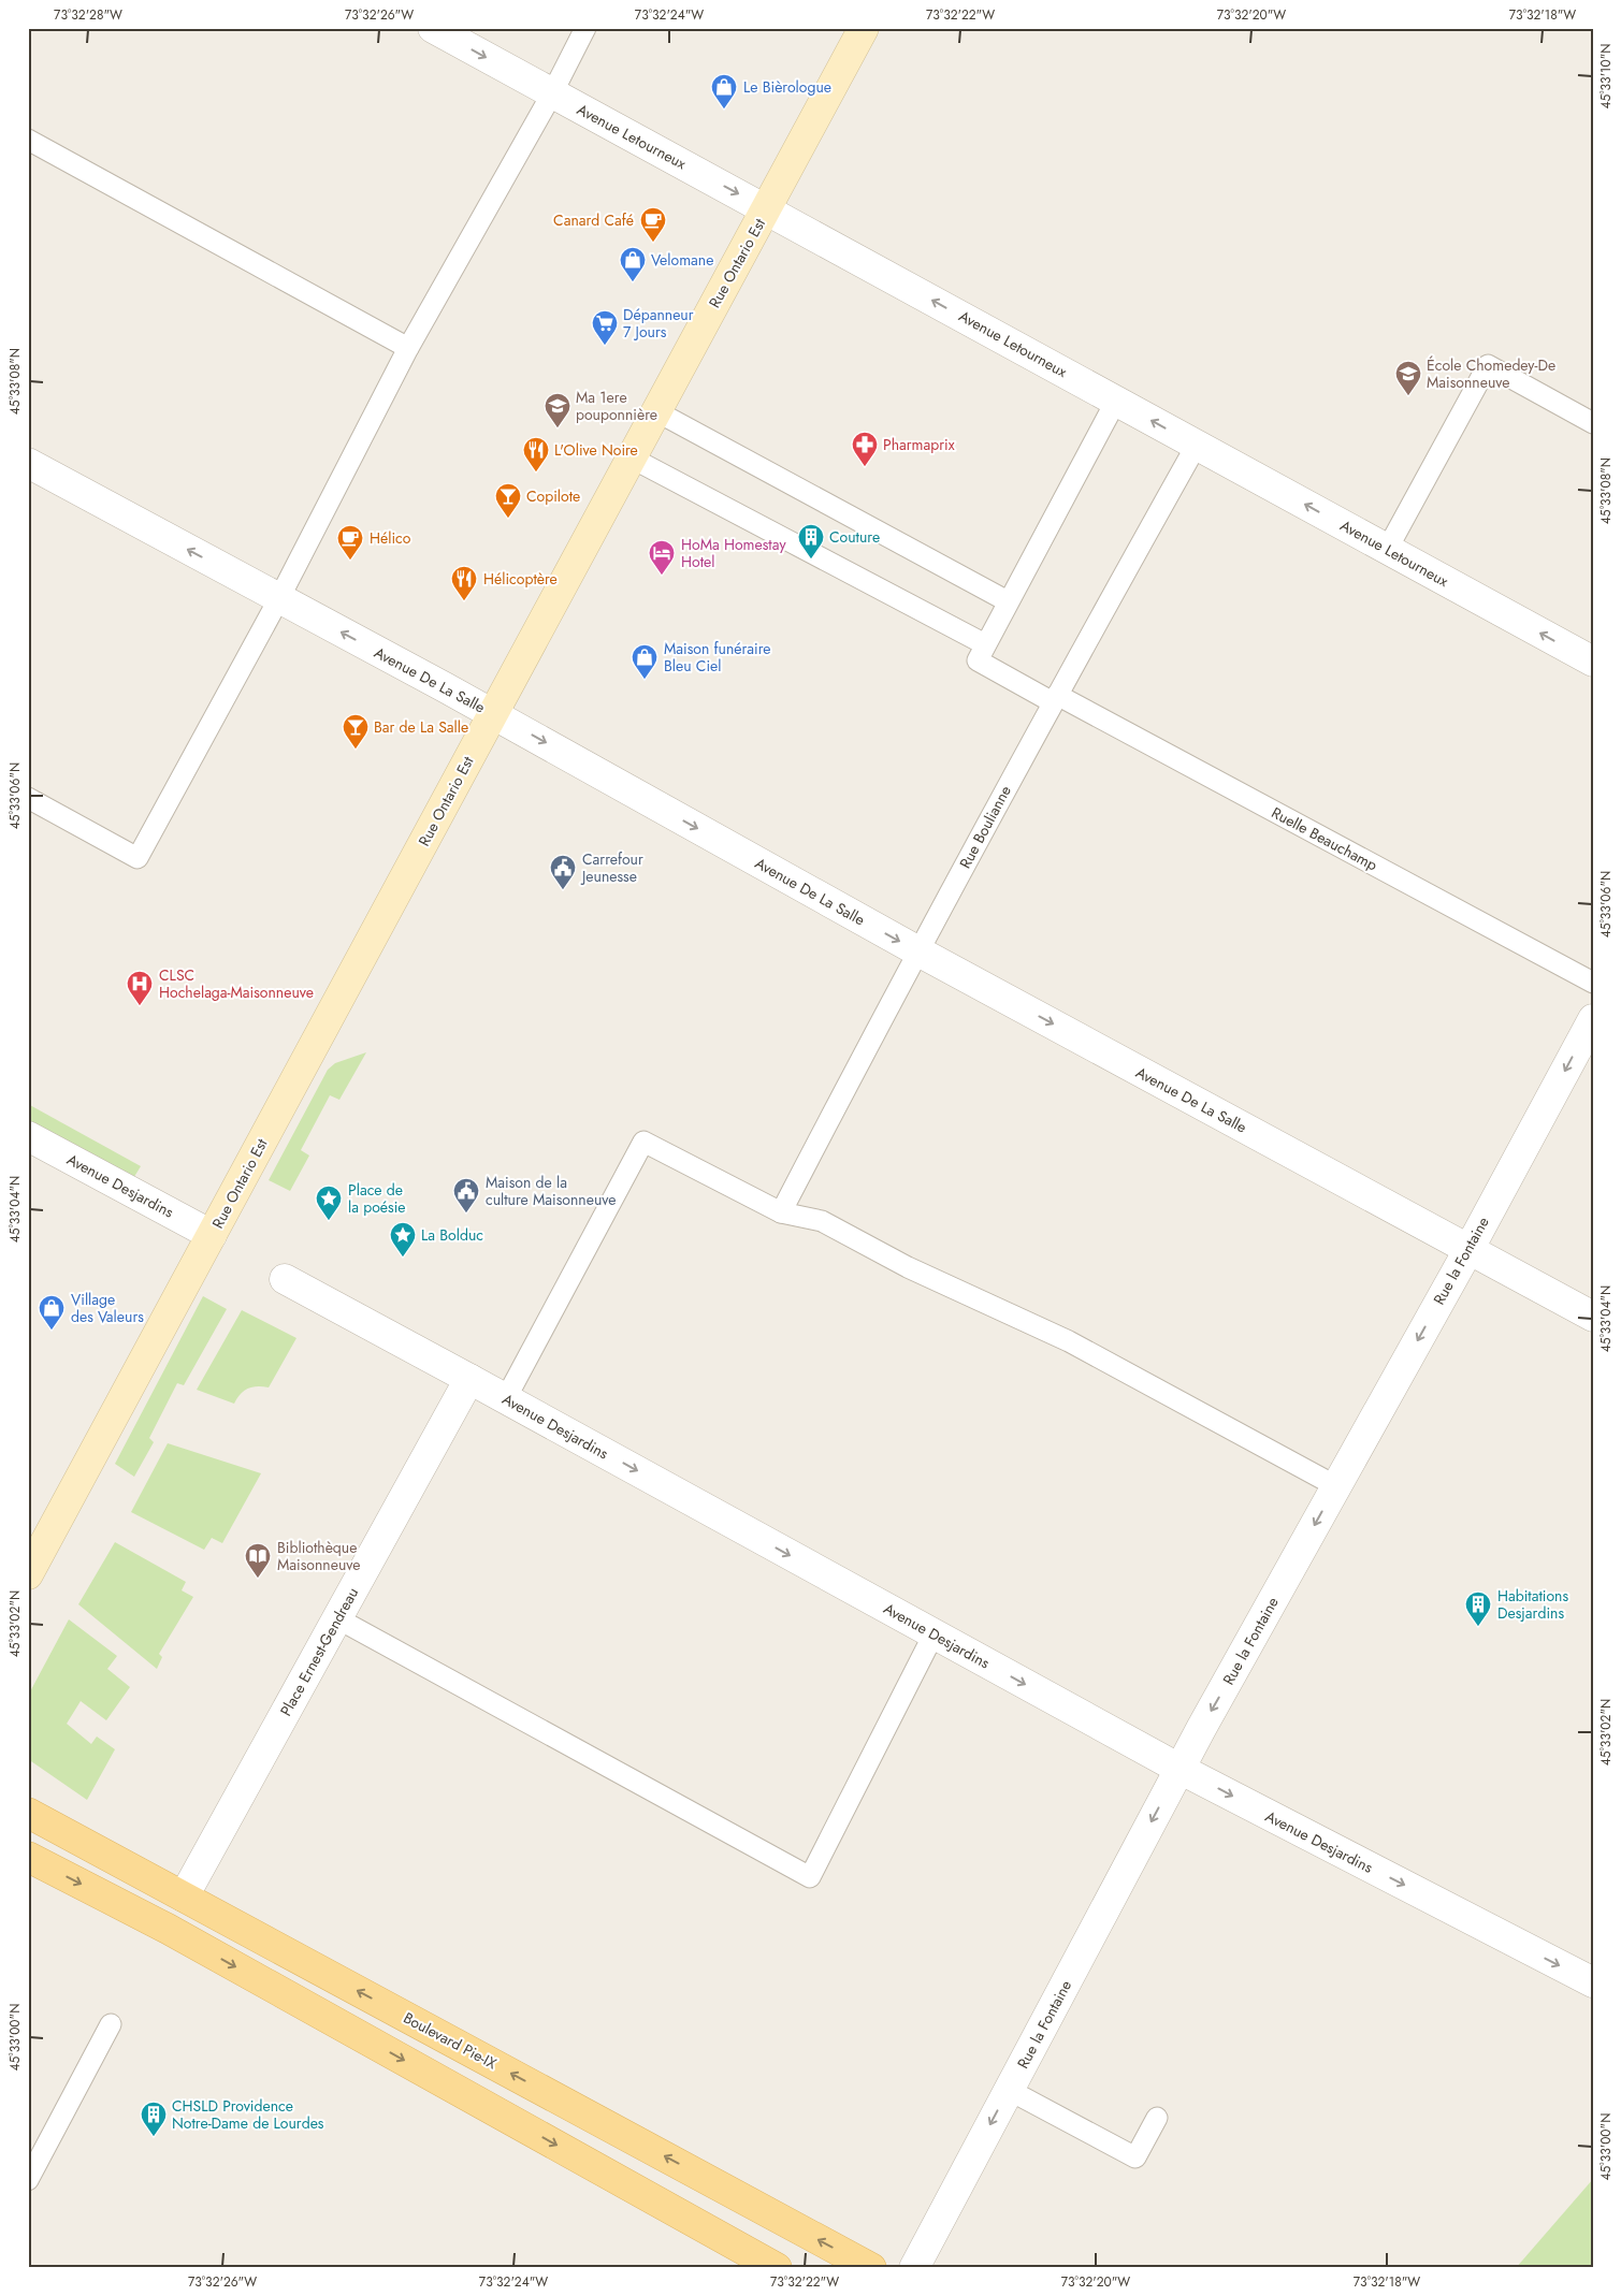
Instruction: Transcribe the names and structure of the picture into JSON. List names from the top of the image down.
{
  "streets": {
    "main road": ["Rue Ontario Est", "Boulevard Pie-IX"],
    "street": [
      "Avenue Letourneux",
      "Avenue De La Salle",
      "Avenue Desjardins",
      "Rue la Fontaine",
      "Place Ernest-Gendreau"
    ],
    "lane": ["Rue Boulianne", "Ruelle Beauchamp"]
  },
  "crossings": [
    ["Avenue Letourneux", "Rue Ontario Est"],
    ["Avenue Letourneux", "Rue Boulianne"],
    ["Rue Ontario Est", "Avenue De La Salle"],
    ["Rue Ontario Est", "Avenue Desjardins"],
    ["Avenue De La Salle", "Rue Boulianne"],
    ["Avenue De La Salle", "Rue la Fontaine"],
    ["Rue Boulianne", "Ruelle Beauchamp"],
    ["Avenue Desjardins", "Rue la Fontaine"],
    ["Avenue Desjardins", "Place Ernest-Gendreau"],
    ["Place Ernest-Gendreau", "Boulevard Pie-IX"]
  ],
  "one_way": ["Avenue Desjardins", "Rue la Fontaine"],
  "places": {
    "shop": [
      "Le Bièrologue",
      "Velomane",
      "Maison funéraire Bleu Ciel",
      "Village des Valeurs"
    ],
    "cafe": ["Canard Café", "Hélico"],
    "supermarket": ["Dépanneur 7 Jours"],
    "school or university": ["École Chomedey-De Maisonneuve", "Ma 1ere pouponnière"],
    "pharmacy": ["Pharmaprix"],
    "restaurant": ["L'Olive Noire", "Hélicoptère"],
    "bar": ["Copilote", "Bar de La Salle"],
    "building": ["Couture", "Habitations Desjardins", "CHSLD Providence Notre-Dame de Lourdes"],
    "hotel": ["HoMa Homestay Hotel"],
    "public building": ["Carrefour Jeunesse", "Maison de la culture Maisonneuve"],
    "hospital": ["CLSC Hochelaga-Maisonneuve"],
    "place": ["Place de la poésie", "La Bolduc"],
    "library": ["Bibliothèque Maisonneuve"]
  },
  "coordinates": [
    "73°32'28\"W",
    "73°32'26\"W",
    "73°32'24\"W",
    "73°32'22\"W",
    "73°32'20\"W",
    "73°32'18\"W",
    "45°33'10\"N",
    "45°33'08\"N",
    "45°33'06\"N",
    "45°33'04\"N",
    "45°33'02\"N",
    "45°33'00\"N"
  ]
}
